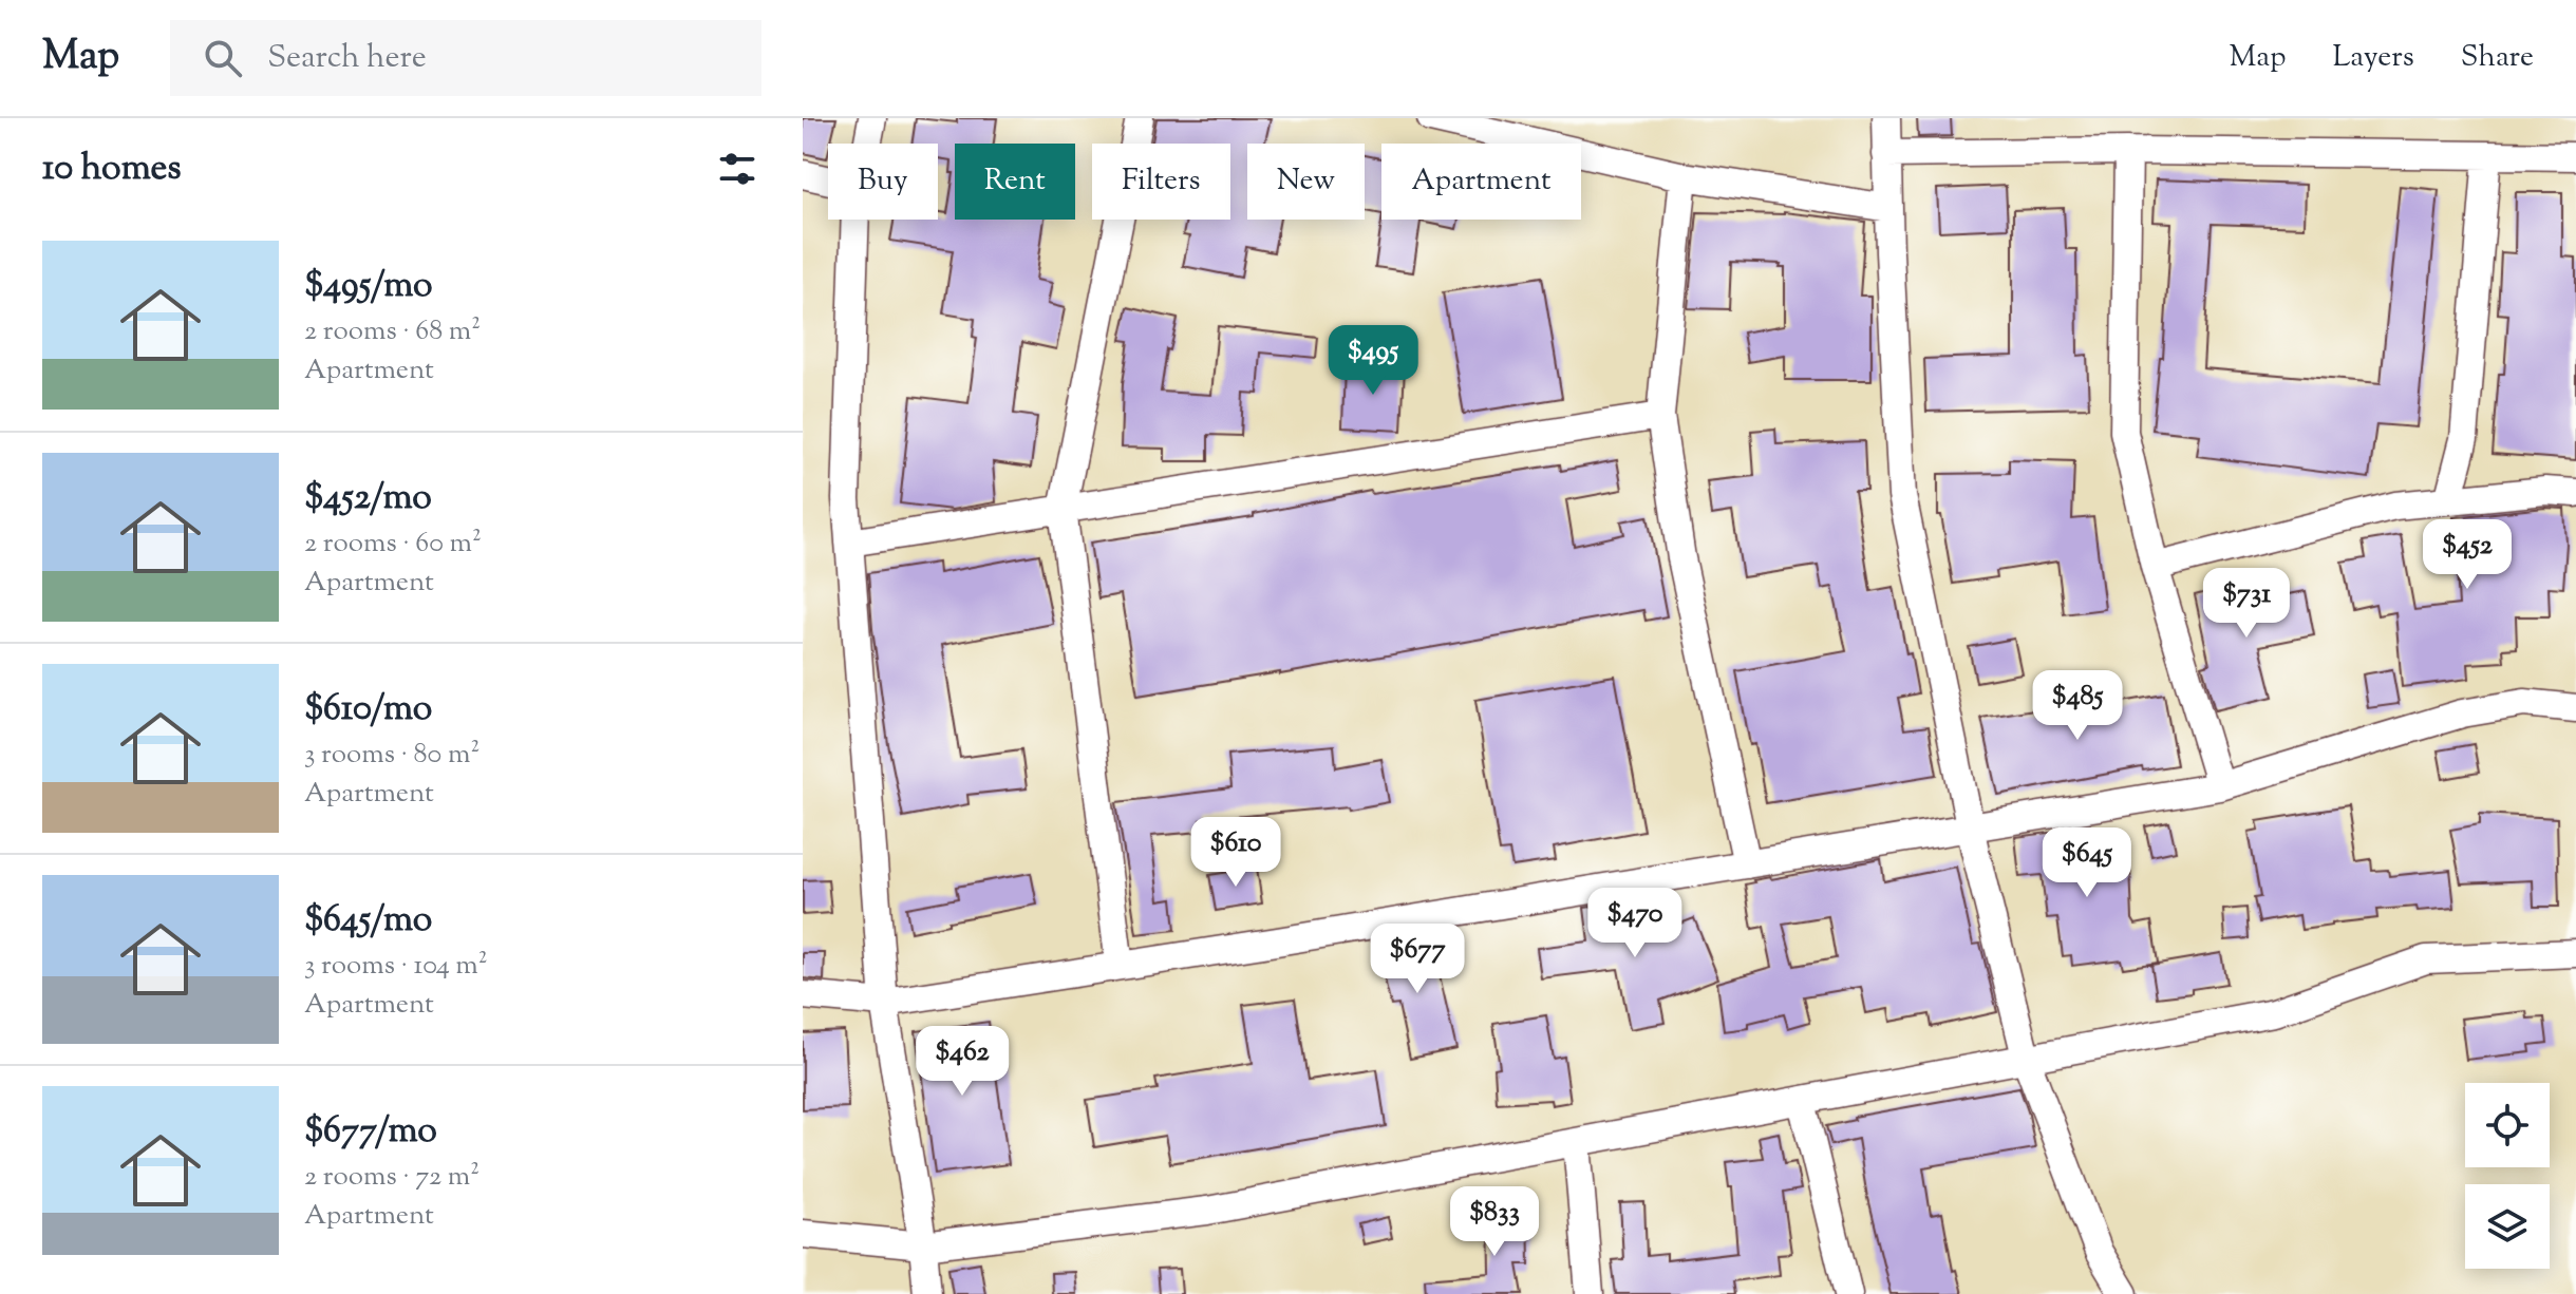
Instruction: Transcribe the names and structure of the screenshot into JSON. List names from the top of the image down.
{
  "page": {
    "header": "Map",
    "search": "Search here",
    "nav": ["Map", "Layers", "Share"],
    "heading": "10 homes",
    "chip": [
      "Buy",
      "Rent",
      "Filters",
      "New",
      "Apartment"
    ],
    "list": [
      {
        "name": "$495/mo",
        "note": "2 rooms · 68 m² · Apartment"
      },
      {
        "name": "$452/mo",
        "note": "2 rooms · 60 m² · Apartment"
      },
      {
        "name": "$610/mo",
        "note": "3 rooms · 80 m² · Apartment"
      },
      {
        "name": "$645/mo",
        "note": "3 rooms · 104 m² · Apartment"
      },
      {
        "name": "$677/mo",
        "note": "2 rooms · 72 m² · Apartment"
      }
    ],
    "price": [
      "$495",
      "$452",
      "$731",
      "$485",
      "$610",
      "$645",
      "$470",
      "$677",
      "$462",
      "$833"
    ]
  }
}
